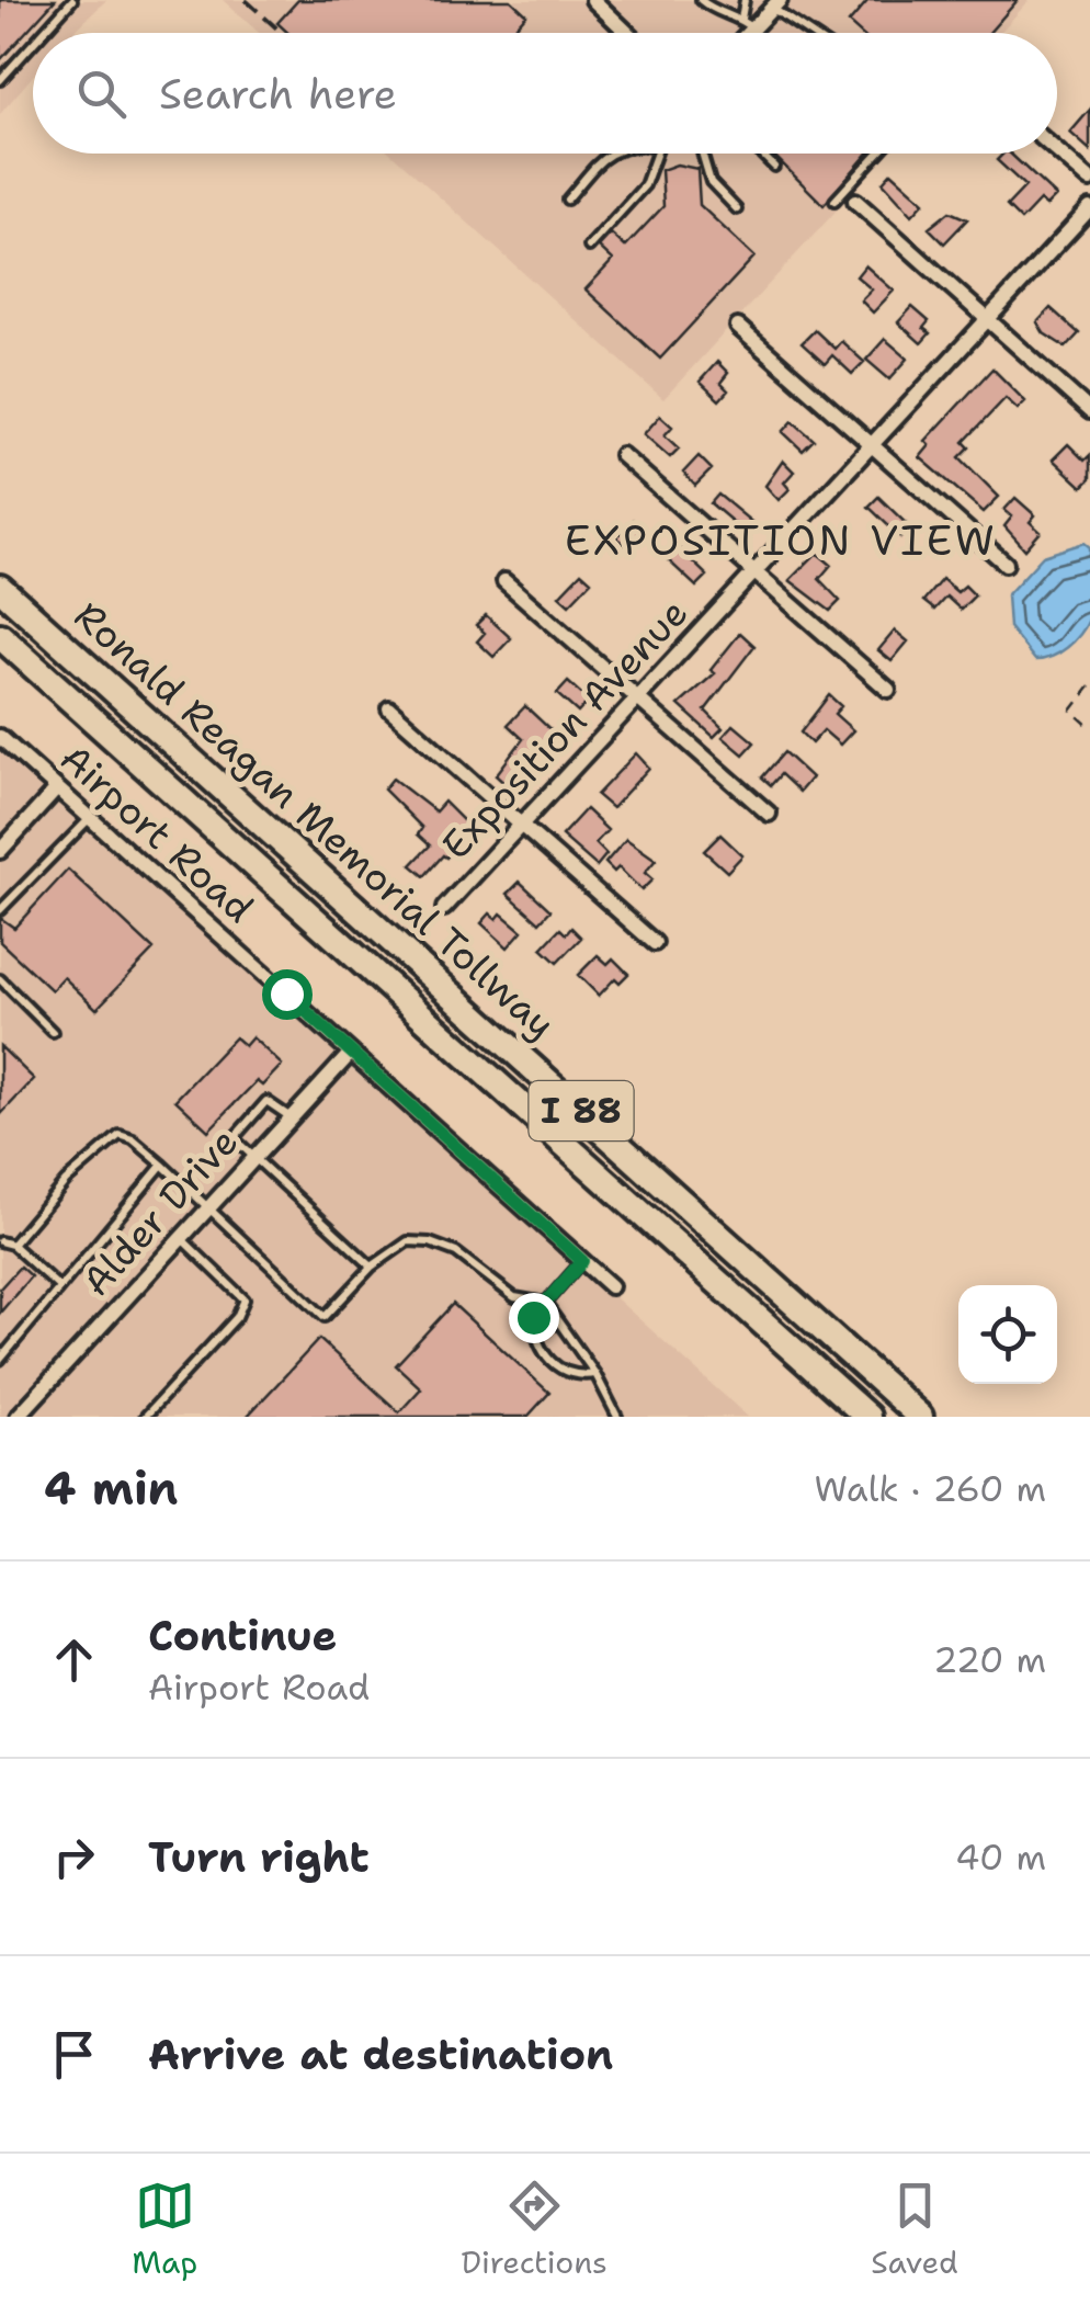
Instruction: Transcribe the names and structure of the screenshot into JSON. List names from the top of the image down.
{
  "streets": {
    "highway": ["Ronald Reagan Memorial Tollway", "I 88"],
    "street": ["Exposition Avenue", "Airport Road", "Alder Drive"]
  },
  "crossings": [
    ["Airport Road", "Alder Drive"]
  ],
  "districts": ["EXPOSITION VIEW"],
  "page": {
    "search": "Search here",
    "heading": ["4 min", "Walk · 260 m"],
    "list": [
      ["Continue", "Airport Road", "220 m"],
      ["Turn right", "40 m"],
      "Arrive at destination"
    ],
    "nav": ["Map", "Directions", "Saved"]
  }
}
